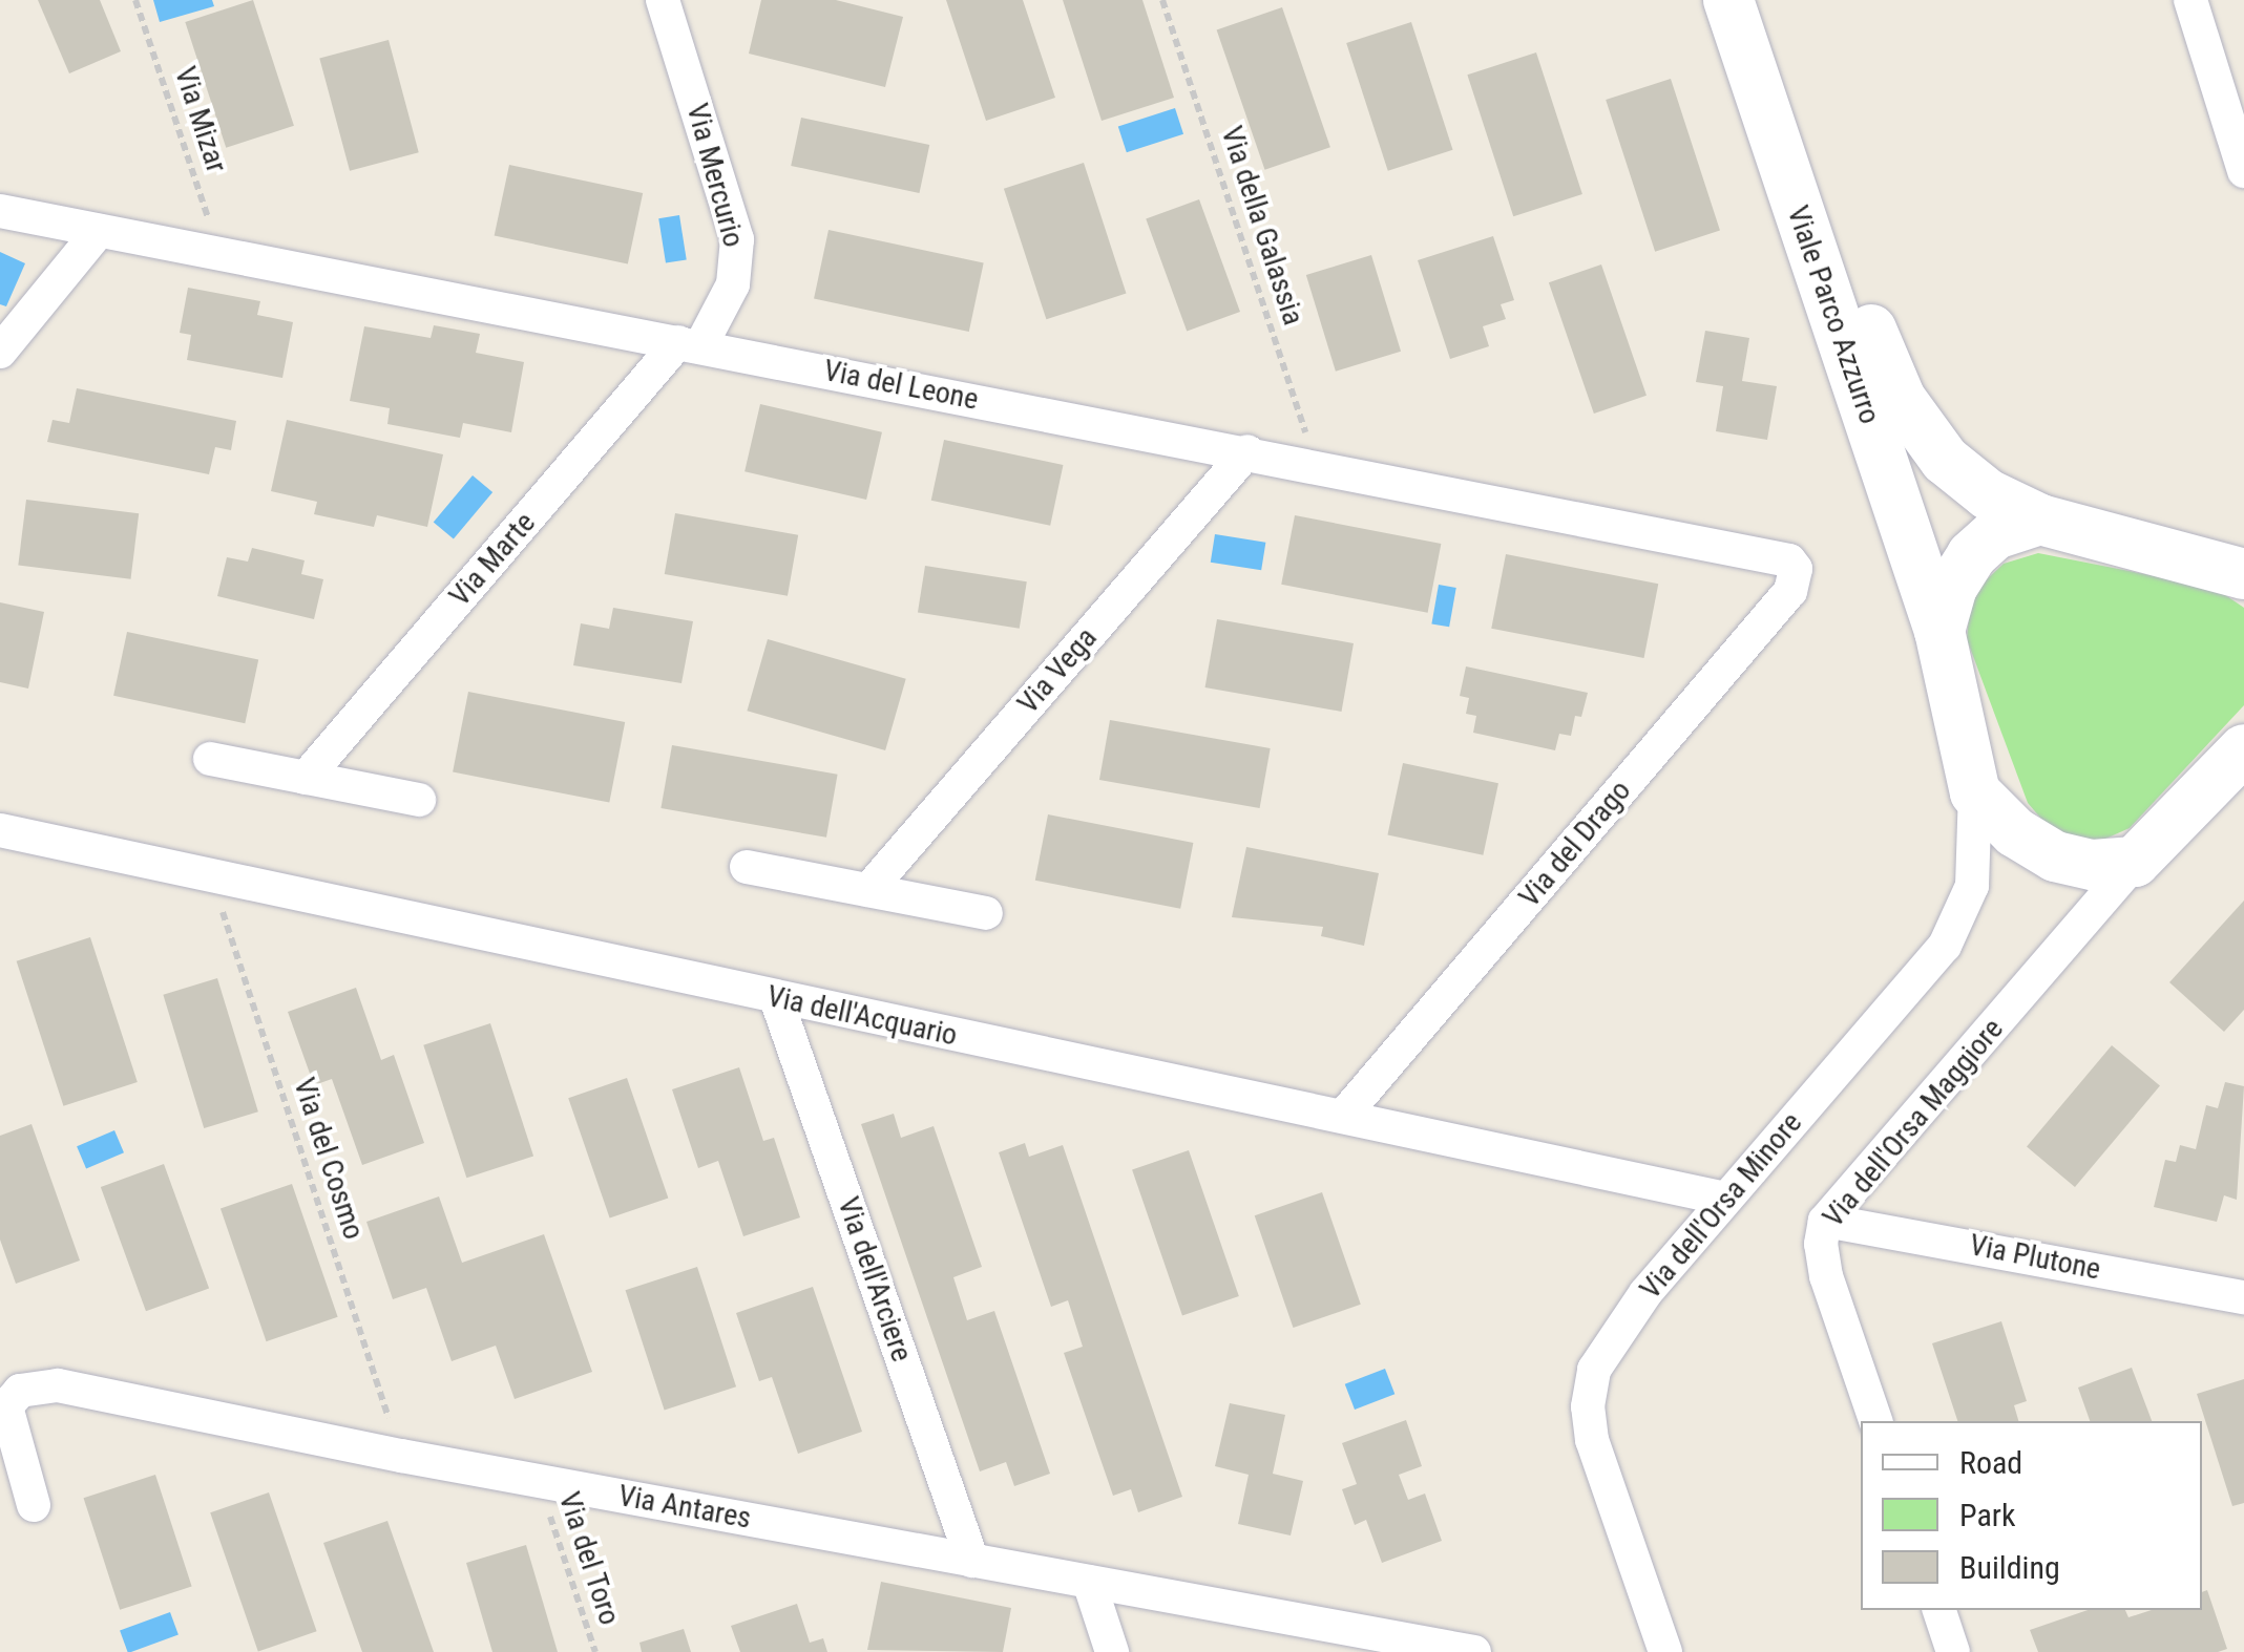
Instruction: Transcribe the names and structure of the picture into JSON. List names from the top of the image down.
{
  "streets": {
    "street": [
      "Via Mercurio",
      "Viale Parco Azzurro",
      "Via del Leone",
      "Via Marte",
      "Via Vega",
      "Via del Drago",
      "Via dell'Acquario",
      "Via dell'Orsa Maggiore",
      "Via dell'Orsa Minore",
      "Via Plutone",
      "Via dell'Arciere",
      "Via Antares"
    ],
    "path": [
      "Via Mizar",
      "Via della Galassia",
      "Via del Cosmo",
      "Via del Toro"
    ]
  },
  "crossings": [
    ["Via Mizar", "Via del Leone"],
    ["Via Mercurio", "Via del Leone"],
    ["Via Mercurio", "Via Marte"],
    ["Via della Galassia", "Via del Leone"],
    ["Viale Parco Azzurro", "Via dell'Orsa Minore"],
    ["Via del Leone", "Via Marte"],
    ["Via del Leone", "Via Vega"],
    ["Via del Leone", "Via del Drago"],
    ["Via del Drago", "Via dell'Acquario"],
    ["Via dell'Acquario", "Via del Cosmo"],
    ["Via dell'Acquario", "Via dell'Orsa Minore"],
    ["Via dell'Acquario", "Via dell'Arciere"],
    ["Via dell'Orsa Maggiore", "Via Plutone"],
    ["Via del Cosmo", "Via Antares"],
    ["Via dell'Arciere", "Via Antares"],
    ["Via Antares", "Via del Toro"]
  ],
  "legend": ["Road", "Park", "Building"]
}
